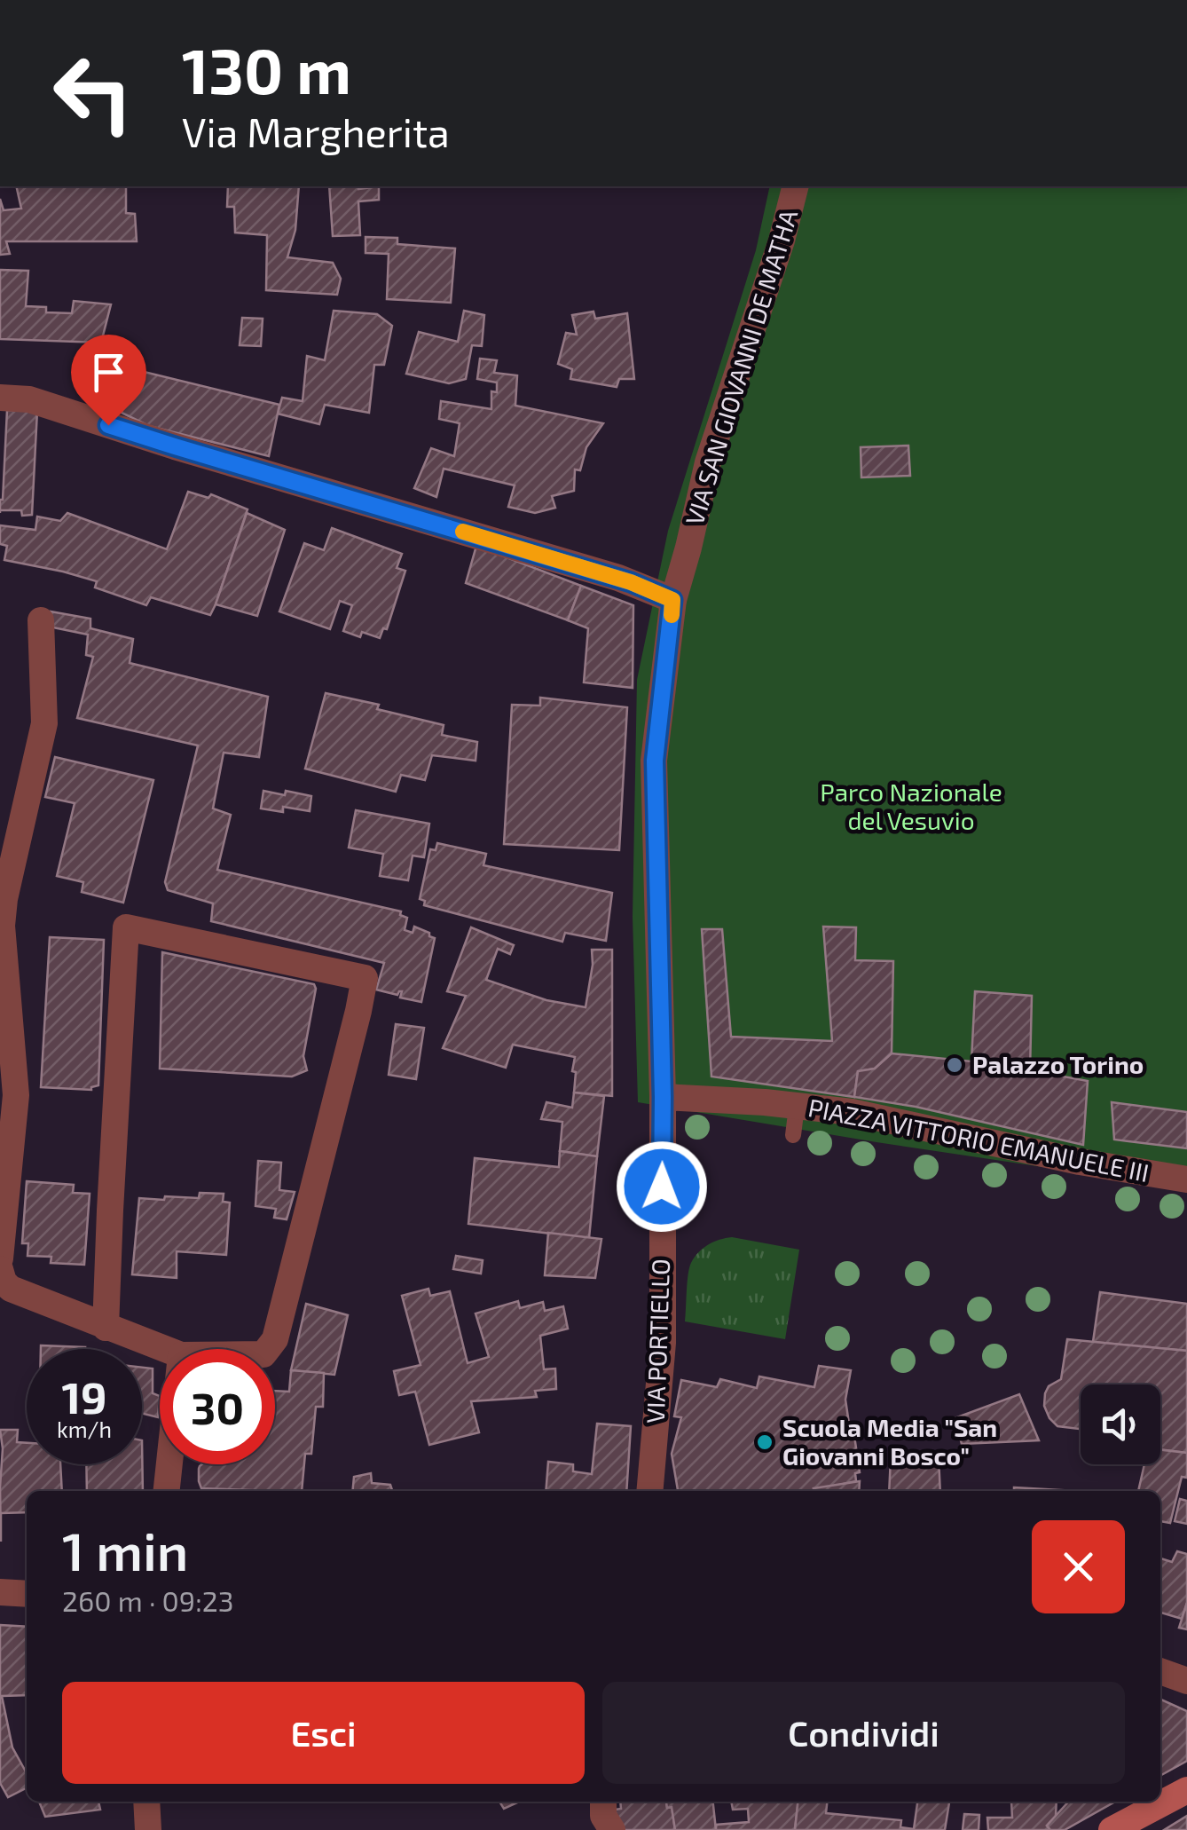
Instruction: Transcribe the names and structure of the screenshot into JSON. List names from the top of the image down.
{
  "streets": {
    "street": ["VIA SAN GIOVANNI DE MATHA", "PIAZZA VITTORIO EMANUELE III", "VIA PORTIELLO"]
  },
  "crossings": [
    ["VIA SAN GIOVANNI DE MATHA", "PIAZZA VITTORIO EMANUELE III"],
    ["VIA SAN GIOVANNI DE MATHA", "VIA PORTIELLO"]
  ],
  "parks": ["Parco Nazionale del Vesuvio"],
  "places": ["Palazzo Torino", "Scuola Media \"San Giovanni Bosco\""],
  "page": {
    "turn": ["130 m", "Via Margherita"],
    "speed": "19 km/h",
    "limit": "30",
    "heading": ["1 min", "260 m · 09:23"],
    "buttons": ["Esci", "Condividi"]
  }
}
